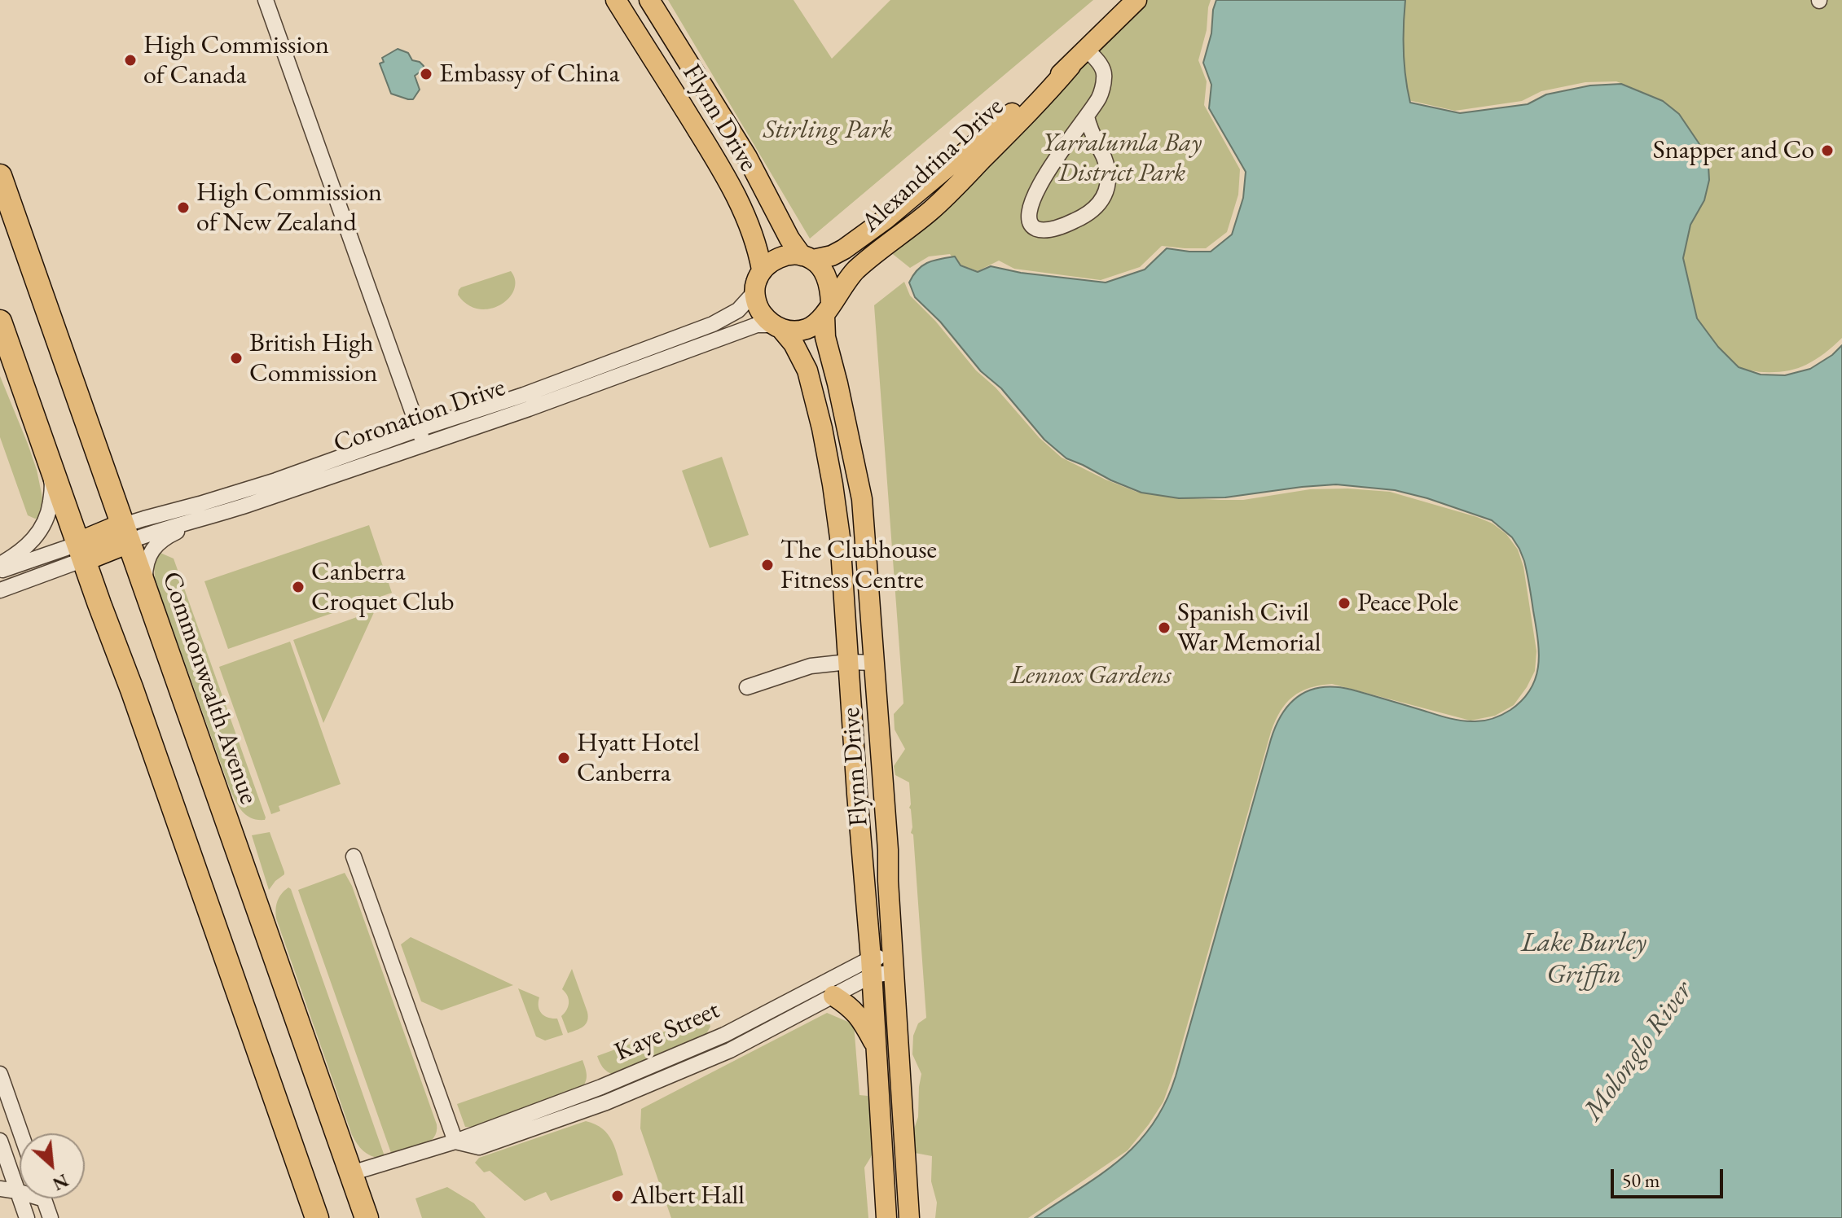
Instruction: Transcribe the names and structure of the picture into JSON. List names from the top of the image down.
{
  "streets": {
    "highway": ["Coronation Drive", "Commonwealth Avenue"],
    "main road": ["Flynn Drive", "Alexandrina Drive"],
    "street": ["Kaye Street"]
  },
  "crossings": [
    ["Flynn Drive", "Alexandrina Drive"],
    ["Flynn Drive", "Coronation Drive"],
    ["Flynn Drive", "Kaye Street"],
    ["Alexandrina Drive", "Coronation Drive"],
    ["Coronation Drive", "Commonwealth Avenue"],
    ["Commonwealth Avenue", "Kaye Street"]
  ],
  "water": ["Lake Burley Griffin", "Molonglo River"],
  "parks": ["Stirling Park", "Yarralumla Bay District Park", "Lennox Gardens"],
  "places": [
    "High Commission of Canada",
    "Embassy of China",
    "Snapper and Co",
    "High Commission of New Zealand",
    "British High Commission",
    "The Clubhouse Fitness Centre",
    "Canberra Croquet Club",
    "Peace Pole",
    "Spanish Civil War Memorial",
    "Hyatt Hotel Canberra",
    "Albert Hall"
  ],
  "scale_bar": "50 m",
  "north": "bottom right"
}
